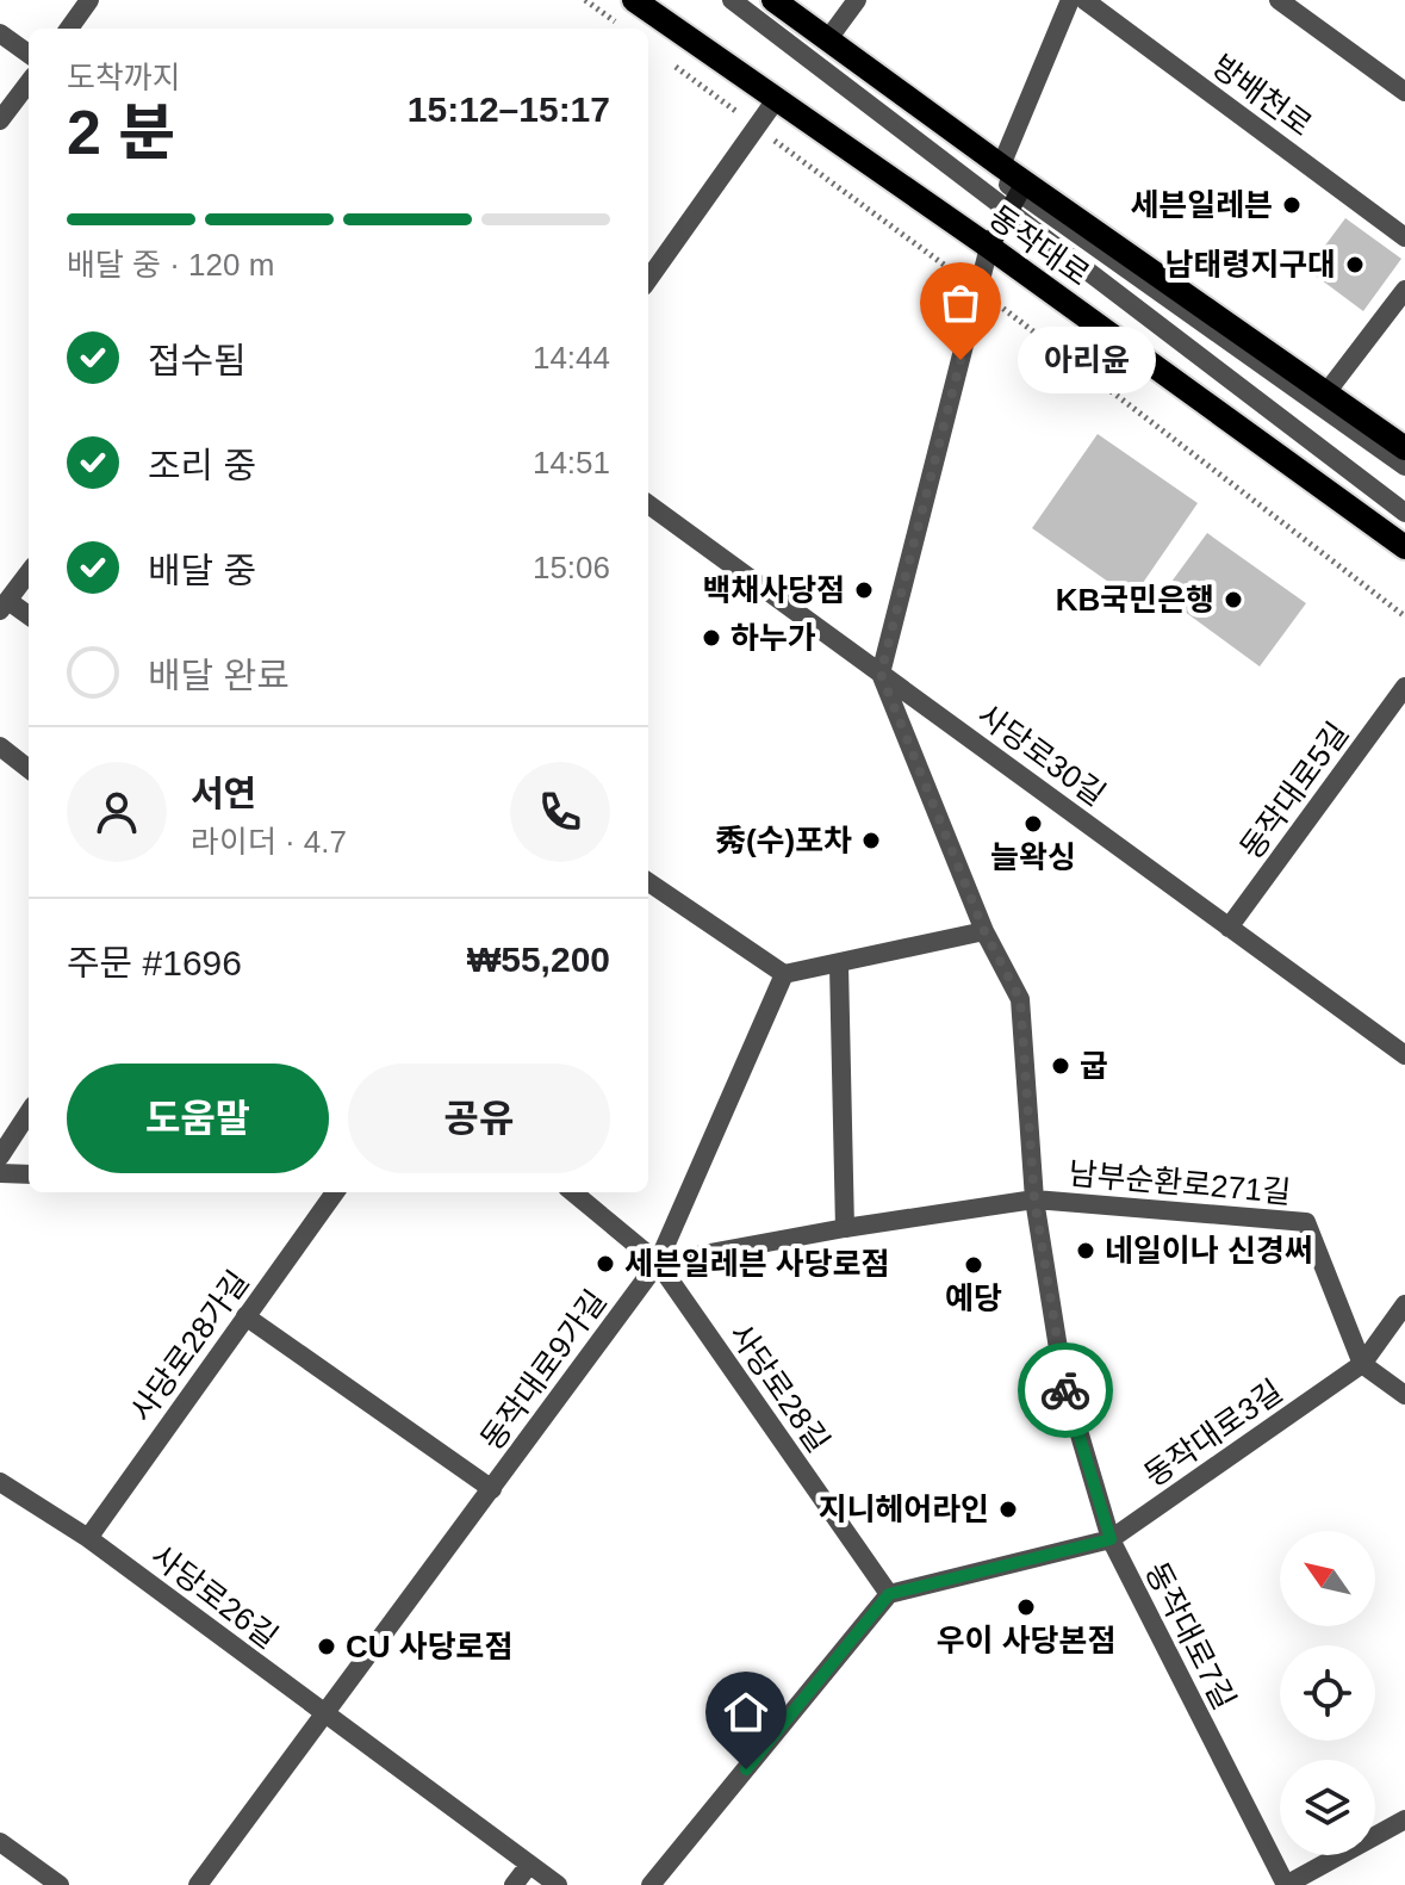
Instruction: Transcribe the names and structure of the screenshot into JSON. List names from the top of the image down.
{
  "streets": {
    "main road": ["동작대로"],
    "street": [
      "방배천로",
      "사당로30길",
      "동작대로5길",
      "남부순환로271길",
      "사당로28가길",
      "동작대로9가길",
      "사당로28길",
      "동작대로3길",
      "사당로26길",
      "동작대로7길"
    ]
  },
  "crossings": [
    ["사당로30길", "동작대로5길"],
    ["사당로30길", "동작대로7길"],
    ["남부순환로271길", "동작대로9가길"],
    ["남부순환로271길", "사당로28길"],
    ["남부순환로271길", "동작대로3길"],
    ["남부순환로271길", "동작대로7길"],
    ["사당로28가길", "동작대로9가길"],
    ["사당로28가길", "사당로26길"],
    ["동작대로9가길", "사당로28길"],
    ["동작대로9가길", "사당로26길"],
    ["사당로28길", "동작대로3길"],
    ["동작대로3길", "동작대로7길"]
  ],
  "places": [
    "세븐일레븐",
    "남태령지구대",
    "아리윤",
    "백채사당점",
    "KB국민은행",
    "하누가",
    "늘왁싱",
    "秀(수)포차",
    "굽",
    "네일이나 신경써",
    "세븐일레븐 사당로점",
    "예당",
    "지니헤어라인",
    "우이 사당본점",
    "CU 사당로점"
  ],
  "north": "top left",
  "page": {
    "heading": ["2 분", "도착까지", "15:12–15:17"],
    "panel": [
      "서연",
      "라이더 · 4.7",
      "주문 #1696",
      "₩55,200"
    ],
    "bar": "배달 중 · 120 m",
    "list": [
      ["접수됨", "14:44"],
      ["조리 중", "14:51"],
      ["배달 중", "15:06"],
      "배달 완료"
    ],
    "bubble": "아리윤",
    "buttons": ["도움말", "공유"]
  }
}
